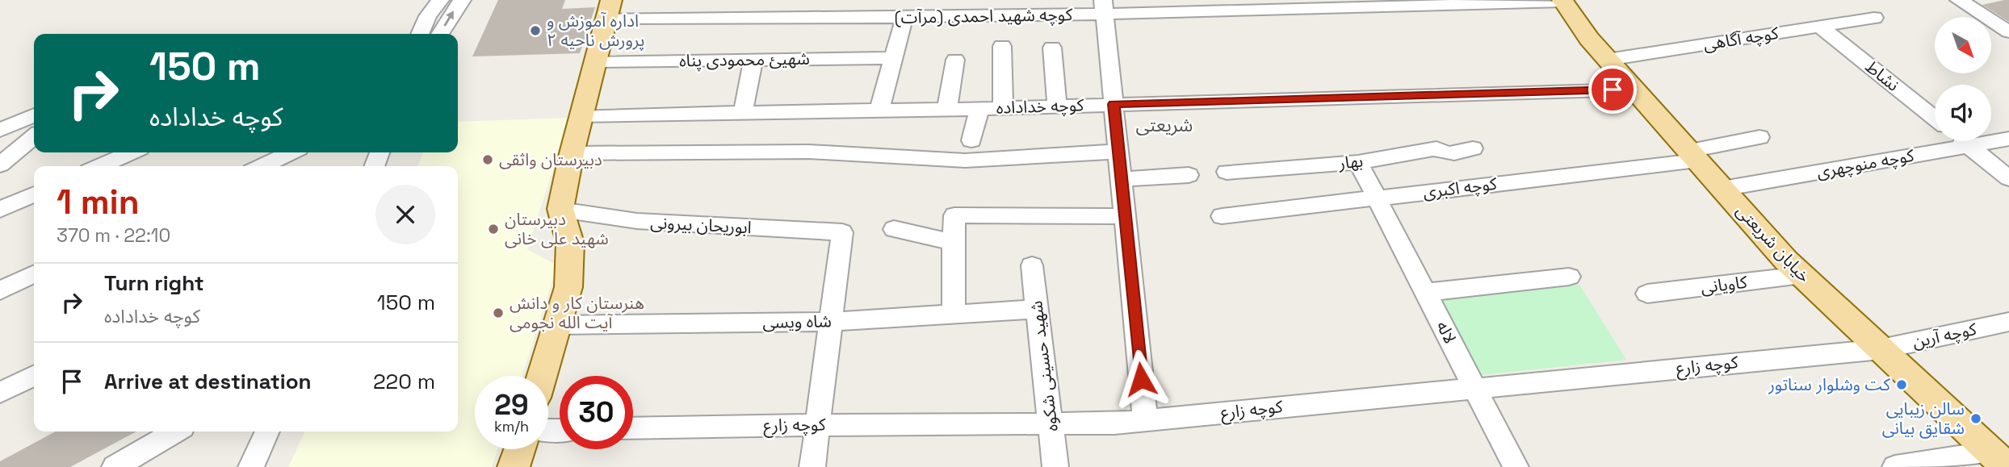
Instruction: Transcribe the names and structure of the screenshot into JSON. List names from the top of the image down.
{
  "streets": {
    "main road": ["خیابان شریعتی"],
    "street": [
      "کوچه شهید احمدی (مرآت)",
      "کوچه آگاهی",
      "شهیئ محمودی پناه",
      "نشاط",
      "کوچه خداداده",
      "بهار",
      "کوچه منوچهری",
      "کوچه اکبری",
      "ابوریحان بیرونی",
      "کاویانی",
      "شاه ویسی",
      "لاله",
      "کوچه آرین",
      "کوچه زارع",
      "شهید حسینی شکوه"
    ]
  },
  "crossings": [
    ["کوچه شهید احمدی (مرآت)", "خیابان شریعتی"],
    ["کوچه آگاهی", "نشاط"],
    ["کوچه آگاهی", "خیابان شریعتی"],
    ["کوچه خداداده", "خیابان شریعتی"],
    ["بهار", "لاله"],
    ["کوچه منوچهری", "خیابان شریعتی"],
    ["کوچه اکبری", "خیابان شریعتی"],
    ["کوچه اکبری", "لاله"],
    ["ابوریحان بیرونی", "شاه ویسی"],
    ["خیابان شریعتی", "کاویانی"],
    ["خیابان شریعتی", "کوچه آرین"],
    ["خیابان شریعتی", "کوچه زارع"],
    ["شاه ویسی", "شهید حسینی شکوه"],
    ["لاله", "کوچه زارع"],
    ["کوچه آرین", "کوچه زارع"],
    ["کوچه زارع", "شهید حسینی شکوه"]
  ],
  "districts": ["شریعتی"],
  "places": [
    "اداره آموزش و پرورش ناحیه ۲",
    "دبیرستان واثقی",
    "دبیرستان شهید علی خانی",
    "هنرستان کار و دانش آیت الله نجومی",
    "کت وشلوار سناتور",
    "سالن زیبایی شقایق بیانی"
  ],
  "north": "bottom right",
  "page": {
    "turn": ["150 m", "کوچه خداداده"],
    "heading": ["1 min", "370 m · 22:10"],
    "list": [
      {
        "name": "Turn right",
        "note": "کوچه خداداده",
        "value": "150 m"
      },
      {
        "name": "Arrive at destination",
        "value": "220 m"
      }
    ],
    "speed": "29 km/h",
    "limit": "30"
  }
}
